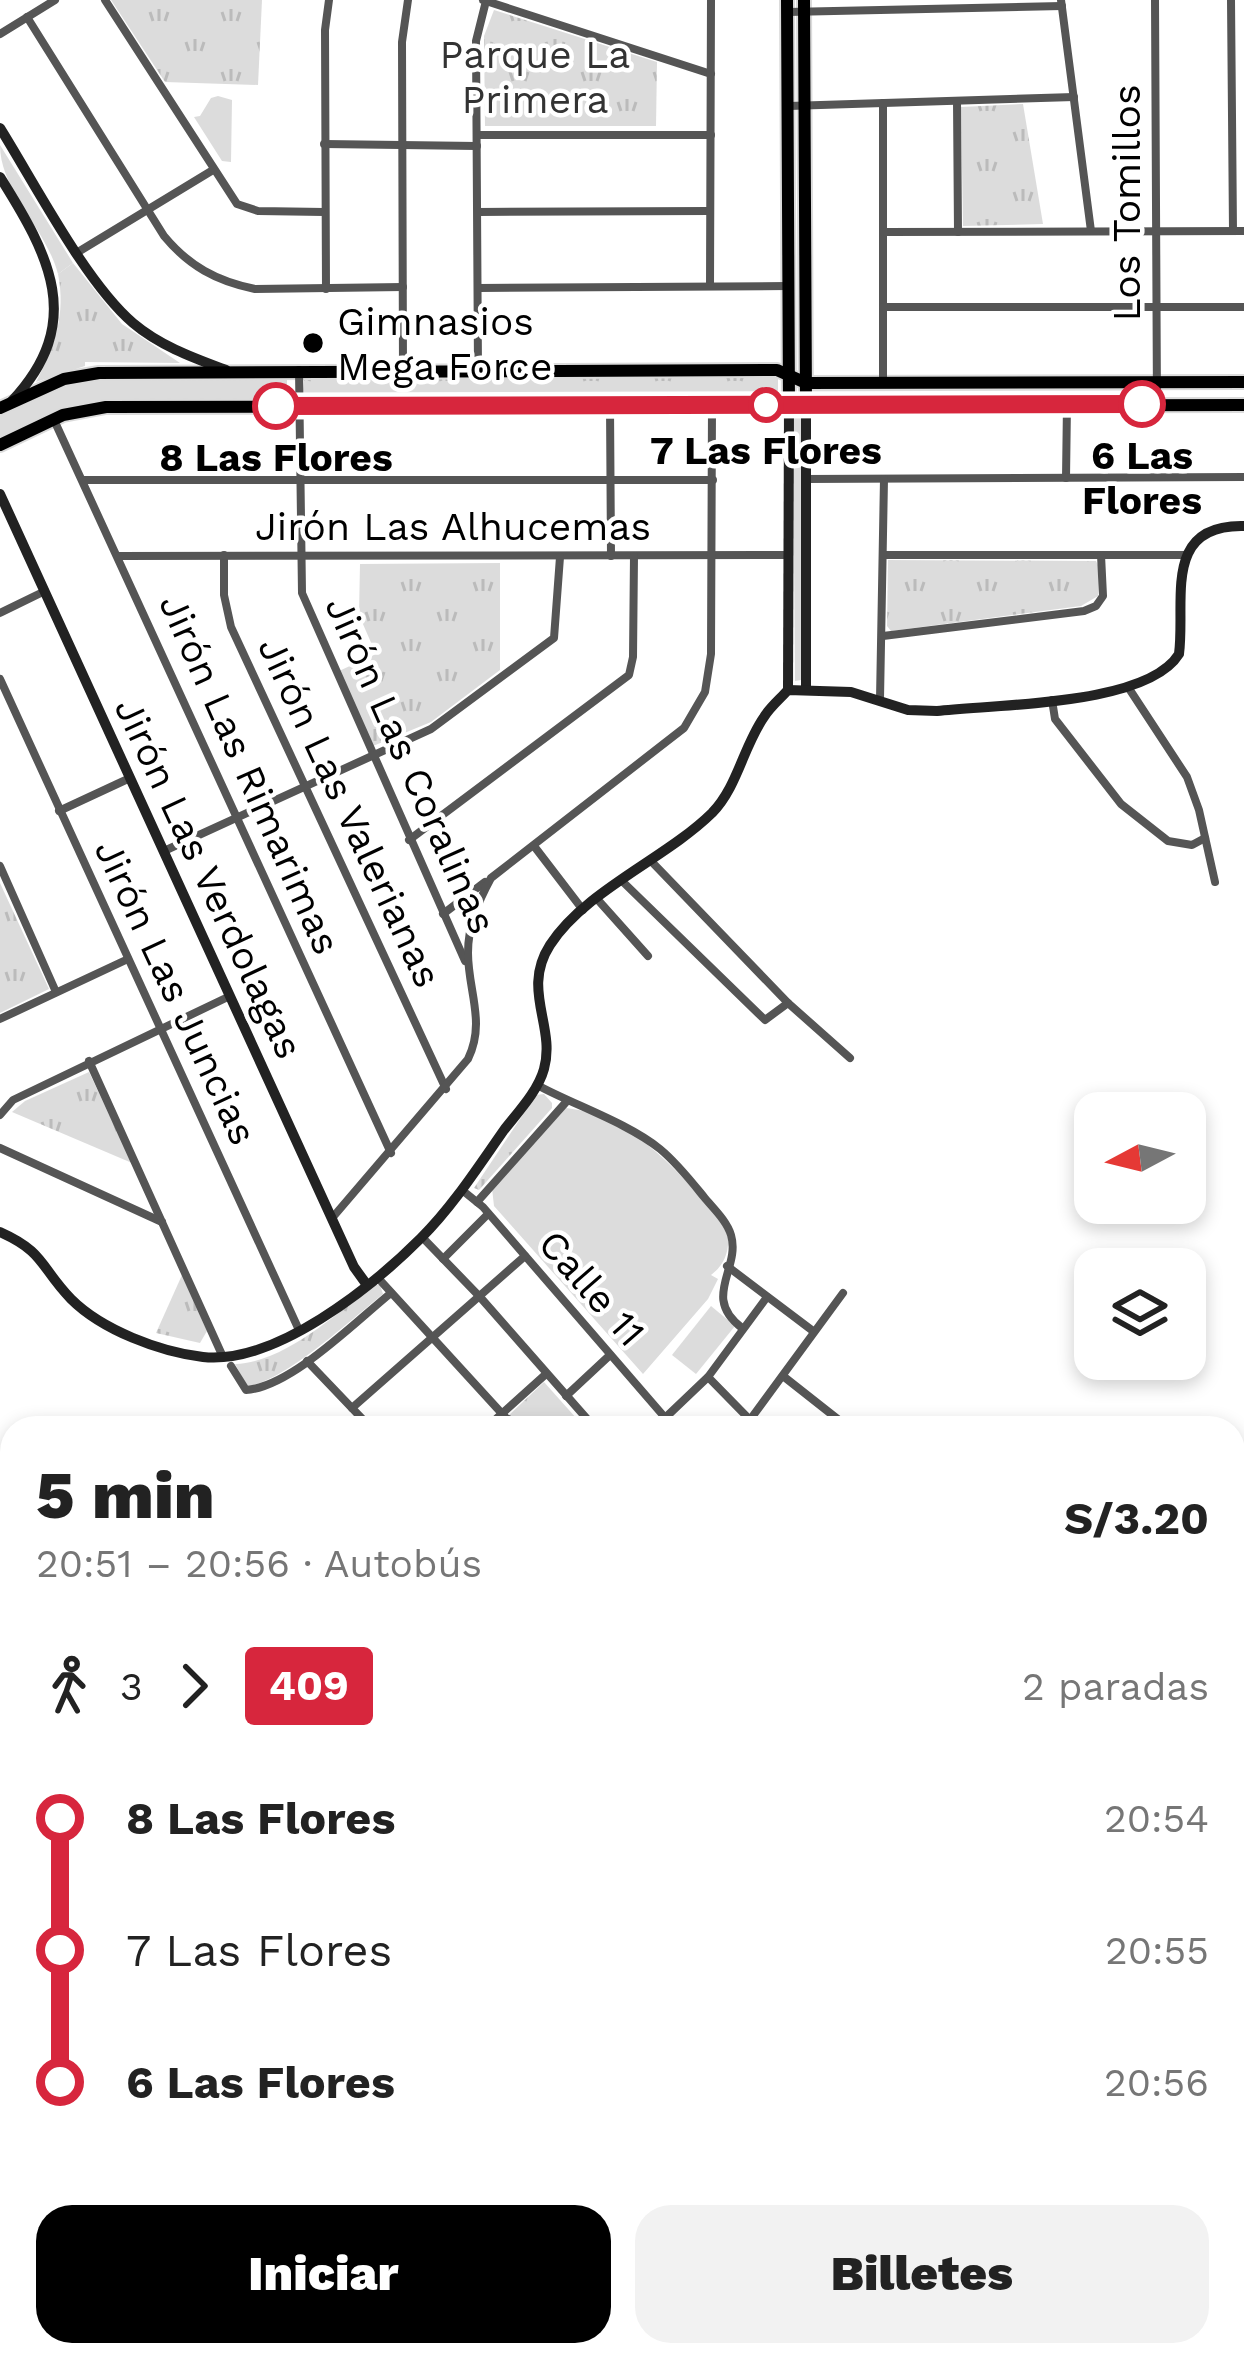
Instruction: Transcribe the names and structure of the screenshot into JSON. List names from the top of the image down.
{
  "streets": {
    "street": [
      "Los Tomillos",
      "Jirón Las Alhucemas",
      "Jirón Las Coralinas",
      "Jirón Las Rimarimas",
      "Jirón Las Valerianas",
      "Jirón Las Verdolagas",
      "Jirón Las Juncias",
      "Calle 11"
    ]
  },
  "crossings": [
    ["Jirón Las Alhucemas", "Jirón Las Coralinas"],
    ["Jirón Las Alhucemas", "Jirón Las Rimarimas"],
    ["Jirón Las Alhucemas", "Jirón Las Valerianas"]
  ],
  "parks": ["Parque La Primera"],
  "places": [
    "Gimnasios Mega Force",
    "6 Las Flores",
    "7 Las Flores",
    "8 Las Flores"
  ],
  "lines": ["bus line 409"],
  "north": "left",
  "page": {
    "heading": ["5 min", "20:51 – 20:56 · Autobús", "S/3.20"],
    "legs": ["3", "409", "2 paradas"],
    "list": [
      {
        "name": "8 Las Flores",
        "value": "20:54"
      },
      {
        "name": "7 Las Flores",
        "value": "20:55"
      },
      {
        "name": "6 Las Flores",
        "value": "20:56"
      }
    ],
    "buttons": ["Iniciar", "Billetes"]
  }
}
